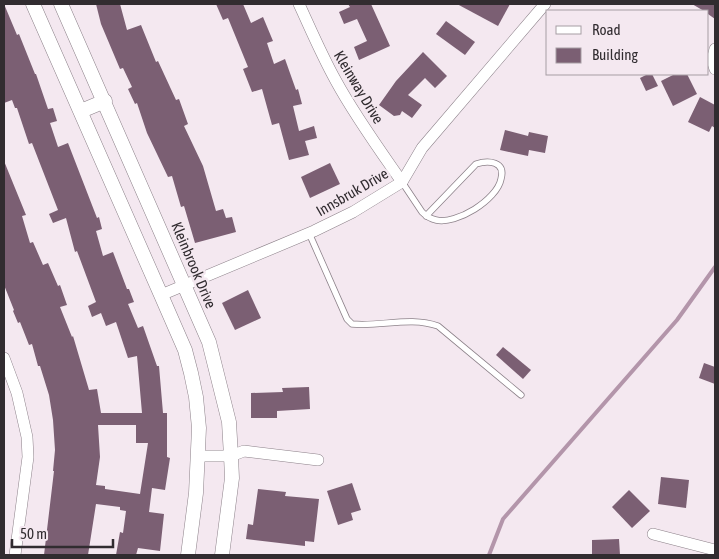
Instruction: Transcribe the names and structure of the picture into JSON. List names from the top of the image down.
{
  "streets": {
    "street": ["Kleinway Drive", "Innsbruk Drive", "Kleinbrook Drive"]
  },
  "crossings": [
    ["Kleinway Drive", "Innsbruk Drive"],
    ["Innsbruk Drive", "Kleinbrook Drive"]
  ],
  "legend": ["Road", "Building"],
  "scale_bar": "50 m"
}
